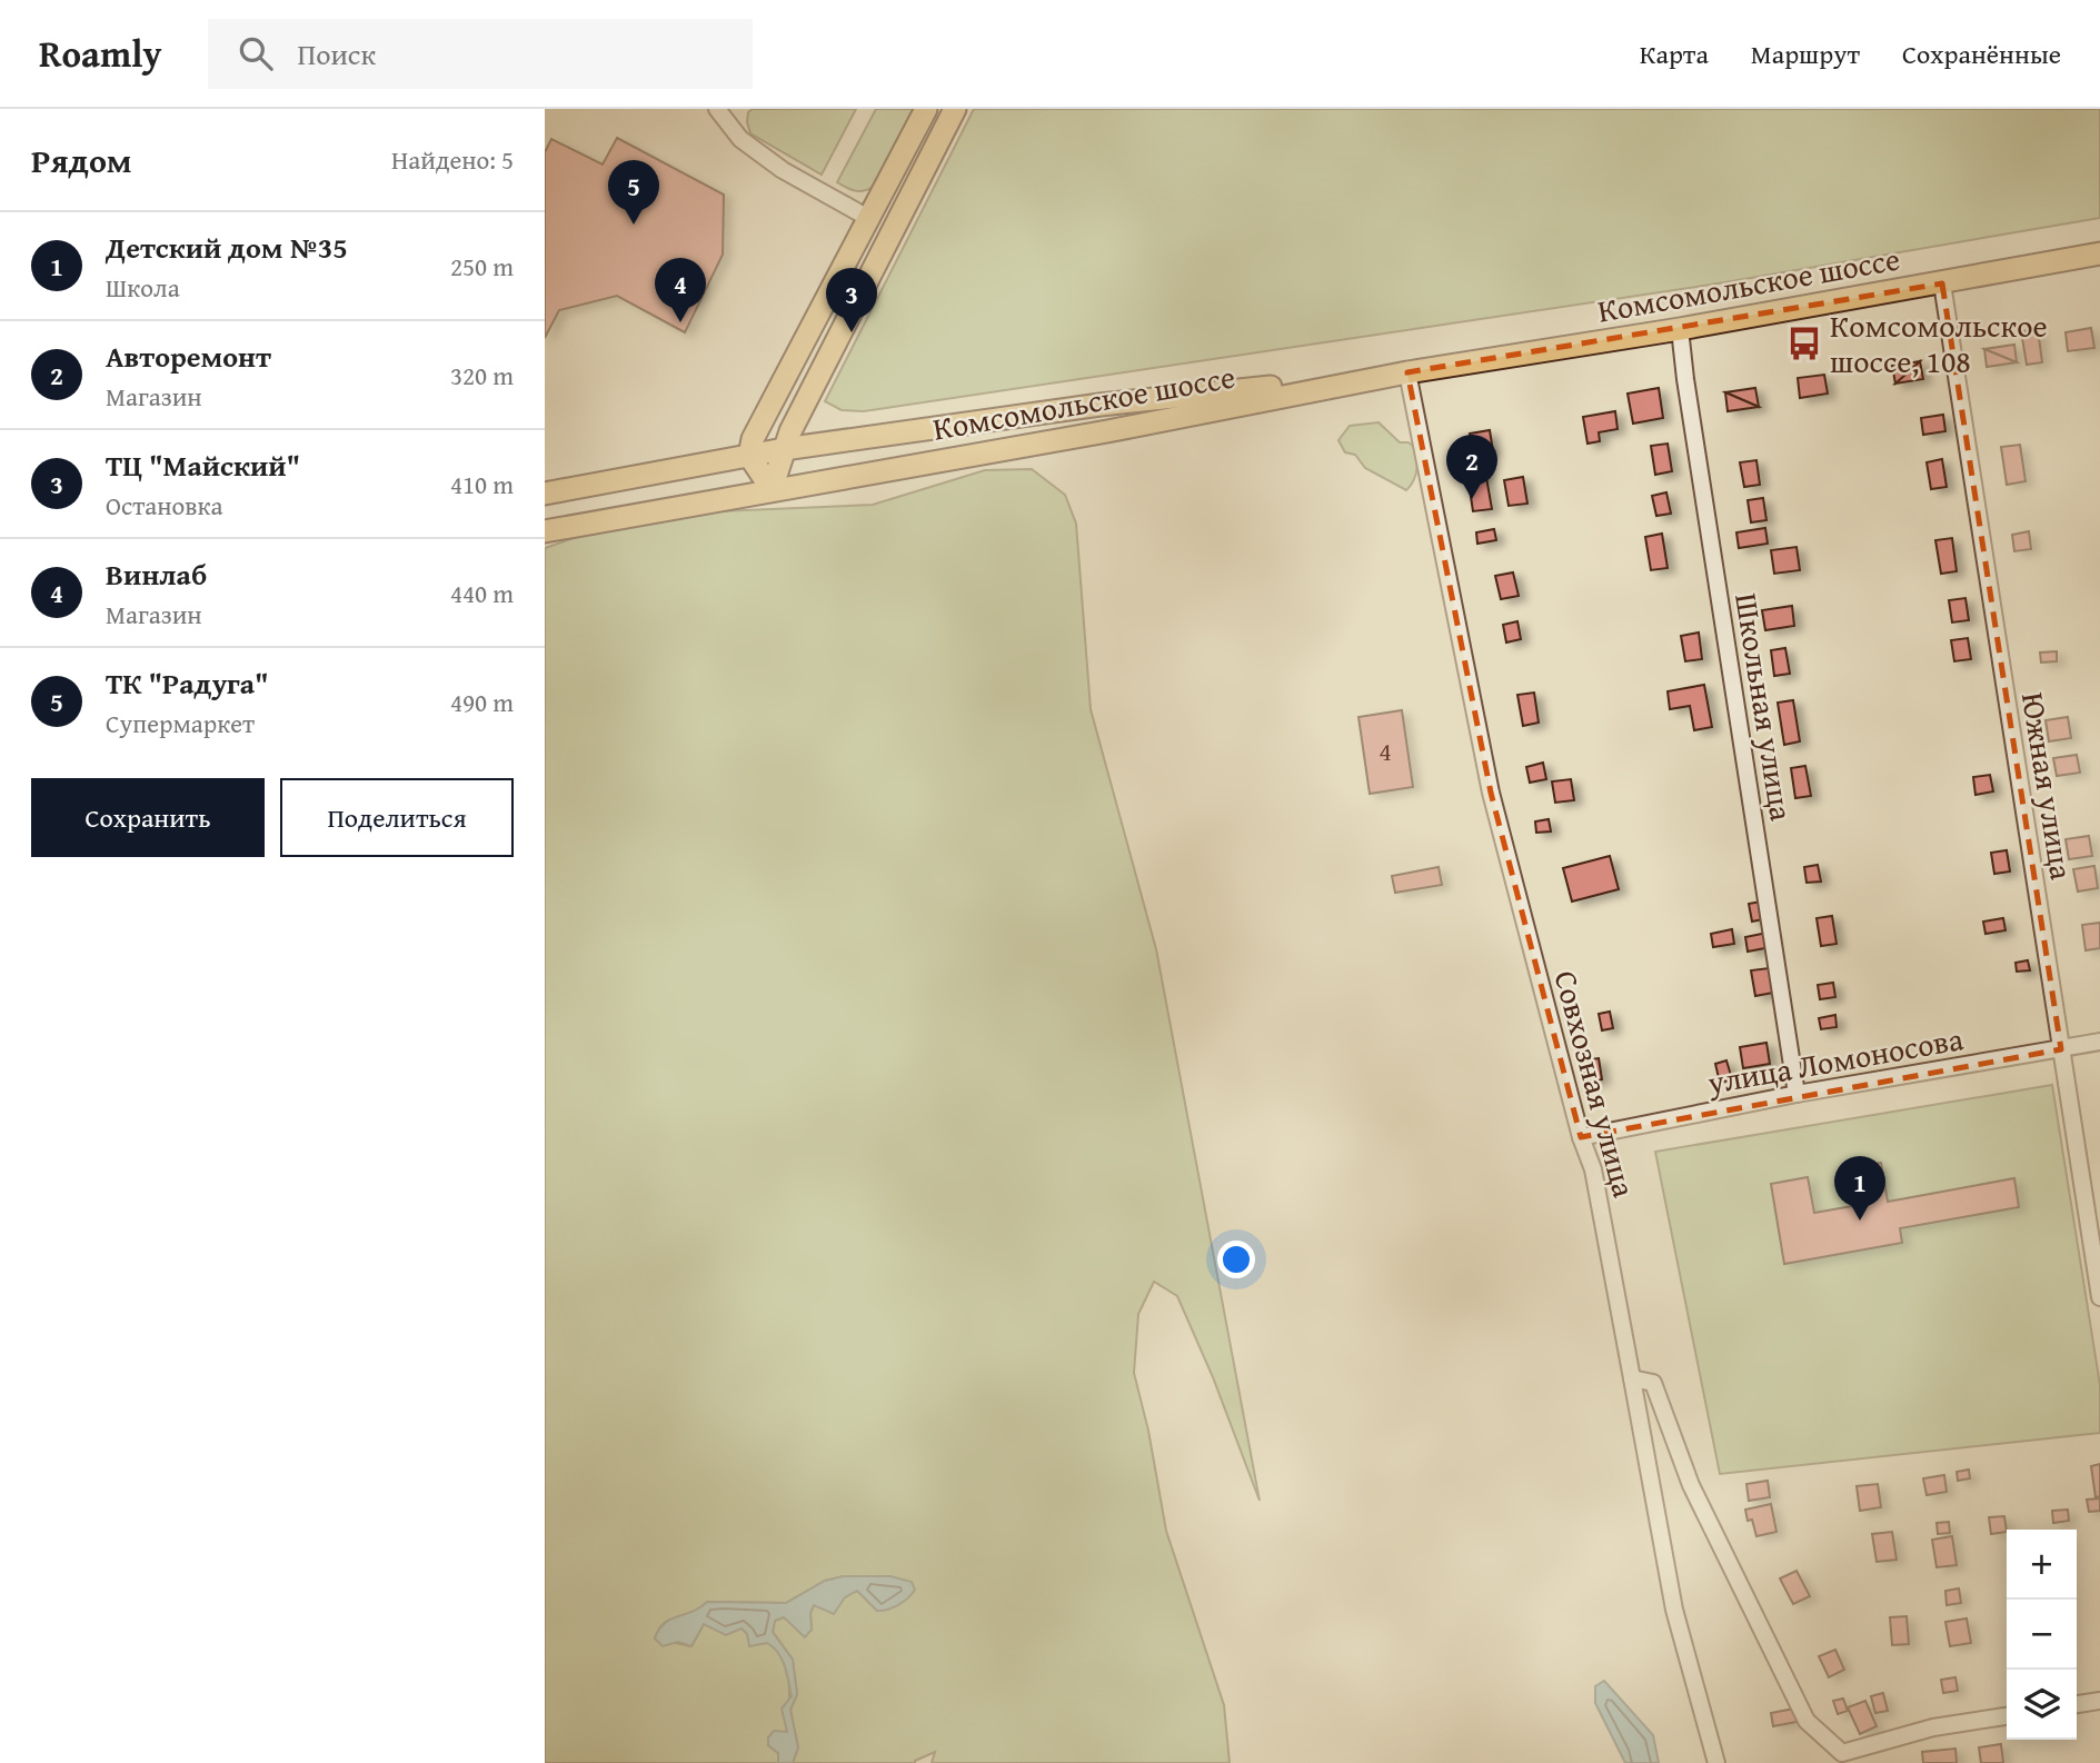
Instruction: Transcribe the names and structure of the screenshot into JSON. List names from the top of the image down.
{
  "streets": {
    "main road": ["Комсомольское шоссе"],
    "street": [
      "Школьная улица",
      "Южная улица",
      "улица Ломоносова",
      "Совхозная улица"
    ]
  },
  "crossings": [
    ["Комсомольское шоссе", "Школьная улица"],
    ["Комсомольское шоссе", "Южная улица"],
    ["Комсомольское шоссе", "Совхозная улица"],
    ["Школьная улица", "улица Ломоносова"],
    ["Южная улица", "улица Ломоносова"],
    ["улица Ломоносова", "Совхозная улица"]
  ],
  "places": {
    "bus stop": ["Комсомольское шоссе, 108"]
  },
  "house_numbers": ["4"],
  "page": {
    "header": "Roamly",
    "search": "Поиск",
    "nav": ["Карта", "Маршрут", "Сохранённые"],
    "heading": ["Рядом", "Найдено: 5"],
    "pins": [
      "5",
      "4",
      "3",
      "2",
      "1"
    ],
    "list": [
      {
        "mark": "1",
        "name": "Детский дом №35",
        "note": "Школа",
        "value": "250 m"
      },
      {
        "mark": "2",
        "name": "Авторемонт",
        "note": "Магазин",
        "value": "320 m"
      },
      {
        "mark": "3",
        "name": "ТЦ \"Майский\"",
        "note": "Остановка",
        "value": "410 m"
      },
      {
        "mark": "4",
        "name": "Винлаб",
        "note": "Магазин",
        "value": "440 m"
      },
      {
        "mark": "5",
        "name": "ТК \"Радуга\"",
        "note": "Супермаркет",
        "value": "490 m"
      }
    ],
    "buttons": ["Сохранить", "Поделиться"],
    "map_buttons": ["+", "−"]
  }
}
